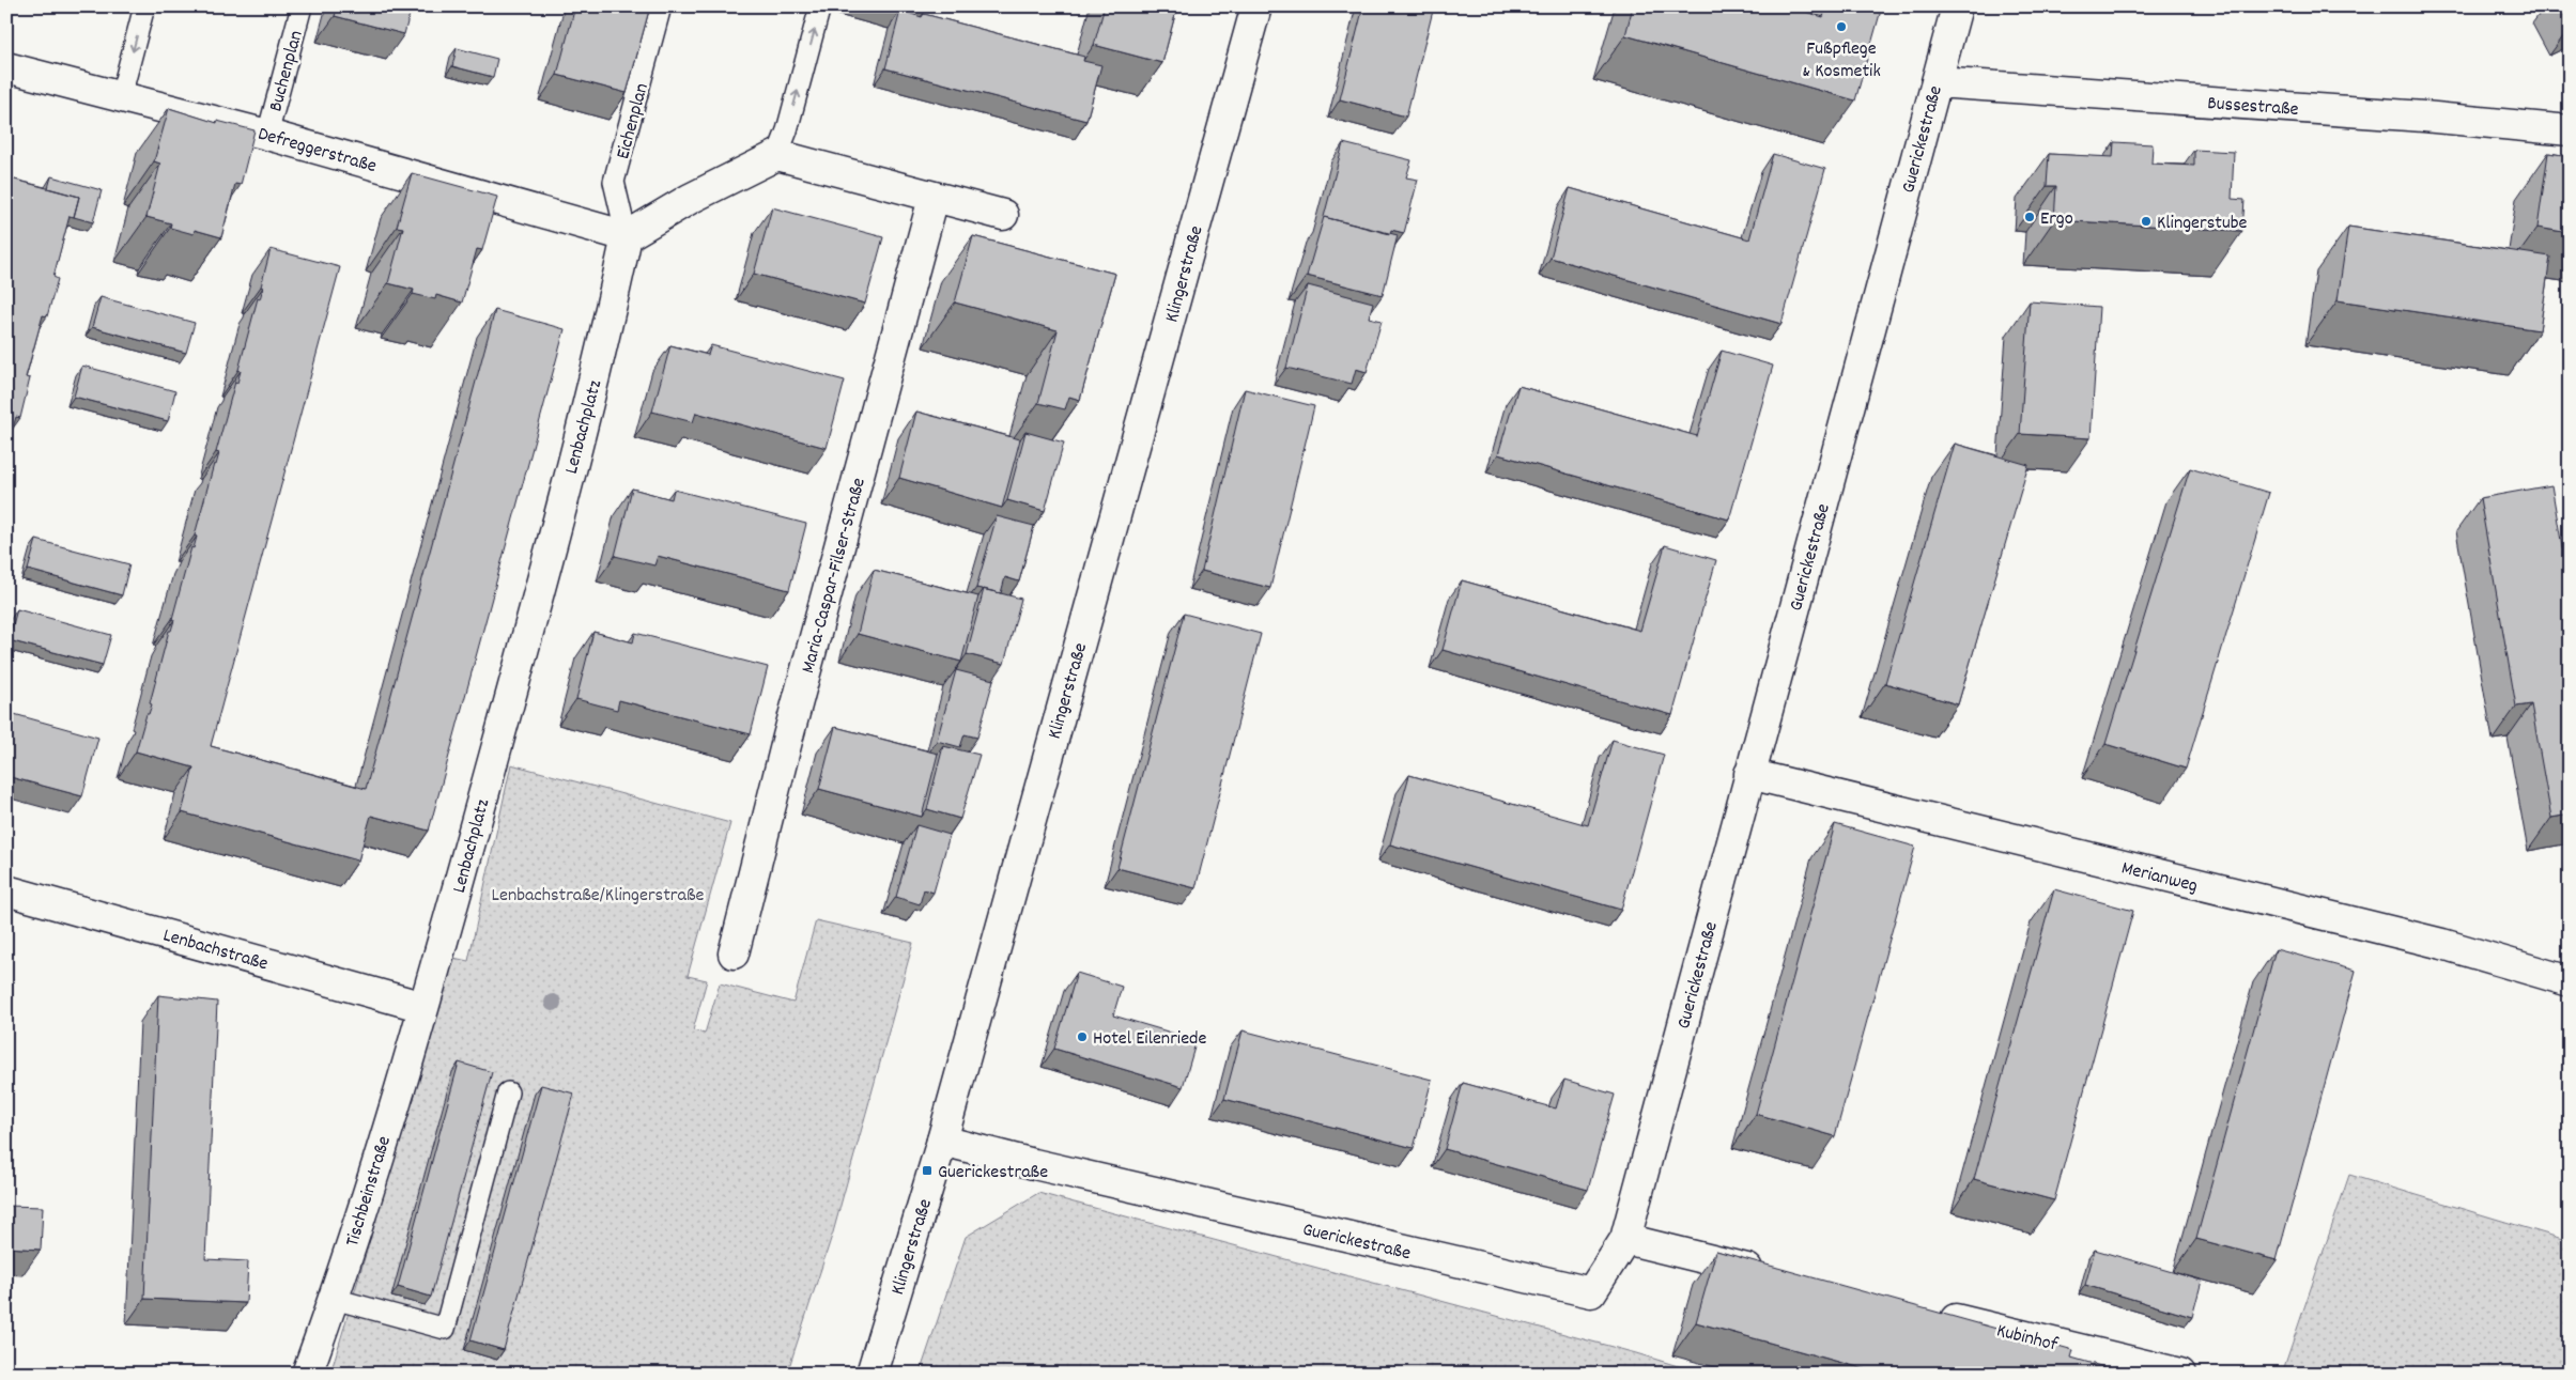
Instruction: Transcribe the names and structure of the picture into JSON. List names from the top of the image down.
{
  "streets": {
    "street": [
      "Bussestraße",
      "Guerickestraße",
      "Defreggerstraße",
      "Klingerstraße",
      "Lenbachplatz",
      "Maria-Caspar-Filser-Straße",
      "Merianweg",
      "Lenbachstraße",
      "Tischbeinstraße",
      "Kubinhof"
    ],
    "lane": ["Buchenplan", "Eichenplan"]
  },
  "crossings": [
    ["Buchenplan", "Defreggerstraße"],
    ["Bussestraße", "Guerickestraße"],
    ["Eichenplan", "Defreggerstraße"],
    ["Eichenplan", "Lenbachplatz"],
    ["Guerickestraße", "Klingerstraße"],
    ["Guerickestraße", "Merianweg"],
    ["Defreggerstraße", "Lenbachplatz"],
    ["Lenbachplatz", "Lenbachstraße"],
    ["Lenbachplatz", "Tischbeinstraße"],
    ["Lenbachstraße", "Tischbeinstraße"]
  ],
  "parks": ["Lenbachstraße/Klingerstraße"],
  "places": {
    "other": [
      "Fußpflege & Kosmetik",
      "Ergo",
      "Klingerstube",
      "Hotel Eilenriede"
    ],
    "transit": ["Guerickestraße"]
  }
}
